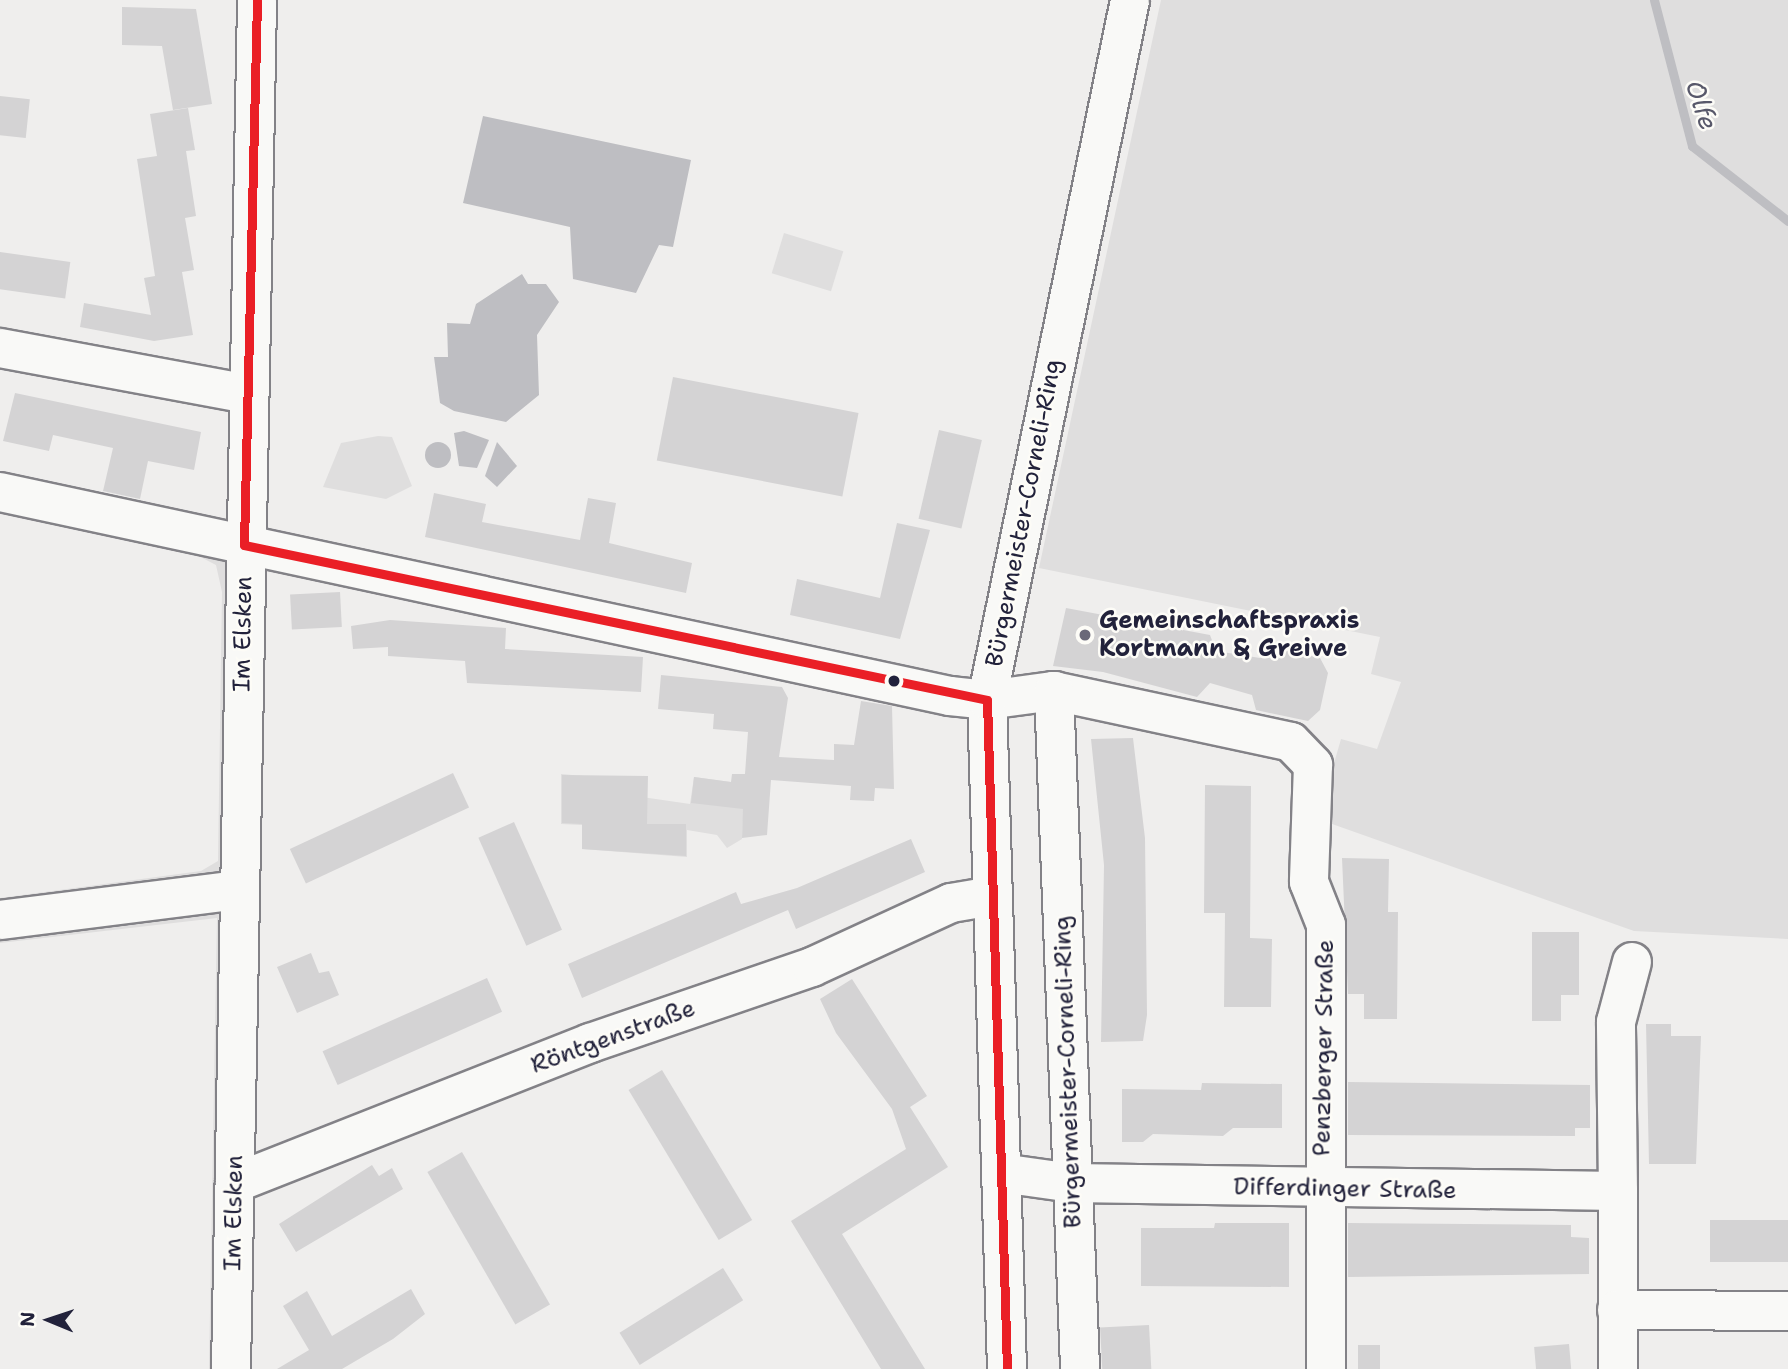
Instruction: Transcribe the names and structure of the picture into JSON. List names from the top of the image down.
{
  "streets": {
    "street": [
      "Bürgermeister-Corneli-Ring",
      "Im Elsken",
      "Röntgenstraße",
      "Penzberger Straße",
      "Differdinger Straße"
    ]
  },
  "crossings": [
    ["Bürgermeister-Corneli-Ring", "Röntgenstraße"],
    ["Bürgermeister-Corneli-Ring", "Penzberger Straße"],
    ["Bürgermeister-Corneli-Ring", "Differdinger Straße"],
    ["Im Elsken", "Röntgenstraße"],
    ["Im Elsken", "Penzberger Straße"],
    ["Penzberger Straße", "Differdinger Straße"]
  ],
  "water": ["Olfe"],
  "places": ["Gemeinschaftspraxis Kortmann & Greiwe"],
  "north": "left"
}
